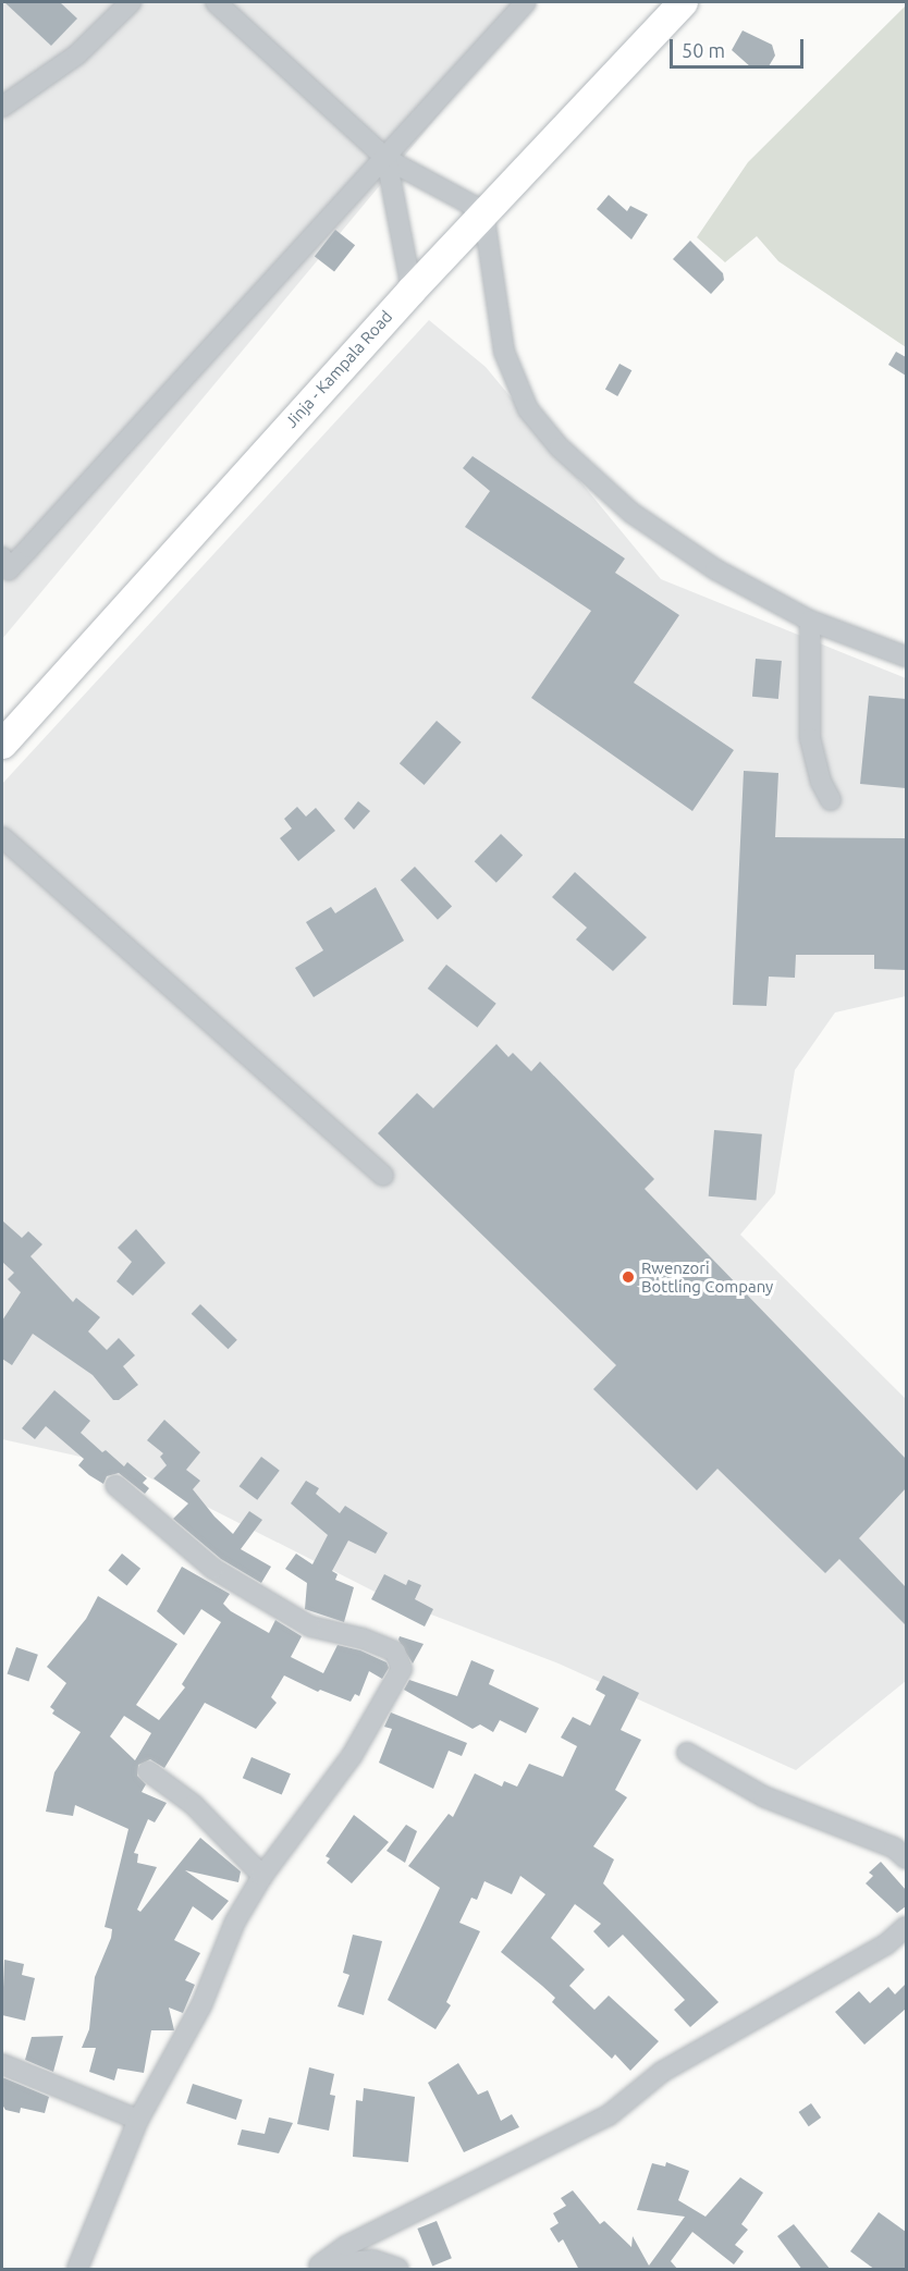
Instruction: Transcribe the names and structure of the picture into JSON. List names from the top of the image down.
{
  "streets": {
    "highway": ["Jinja - Kampala Road"]
  },
  "places": ["Rwenzori Bottling Company"],
  "scale_bar": "50 m"
}
